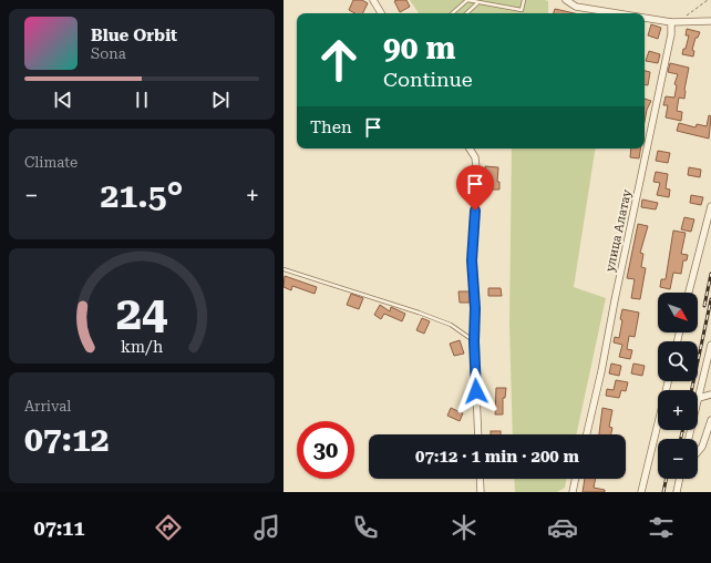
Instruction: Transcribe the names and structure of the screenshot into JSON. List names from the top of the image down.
{
  "streets": {
    "street": ["улица Алатау"]
  },
  "north": "bottom right",
  "page": {
    "turn": ["90 m", "Continue"],
    "song": ["Blue Orbit", "Sona"],
    "then": "Then",
    "tile": [
      "Climate",
      ["Arrival", "07:12"]
    ],
    "heat": ["−", "21.5°", "+"],
    "map_buttons": ["+", "−"],
    "limit": "30",
    "trip": "07:12 · 1 min · 200 m",
    "tabs": "07:11",
    "gauge": ["24", "km/h"]
  }
}
